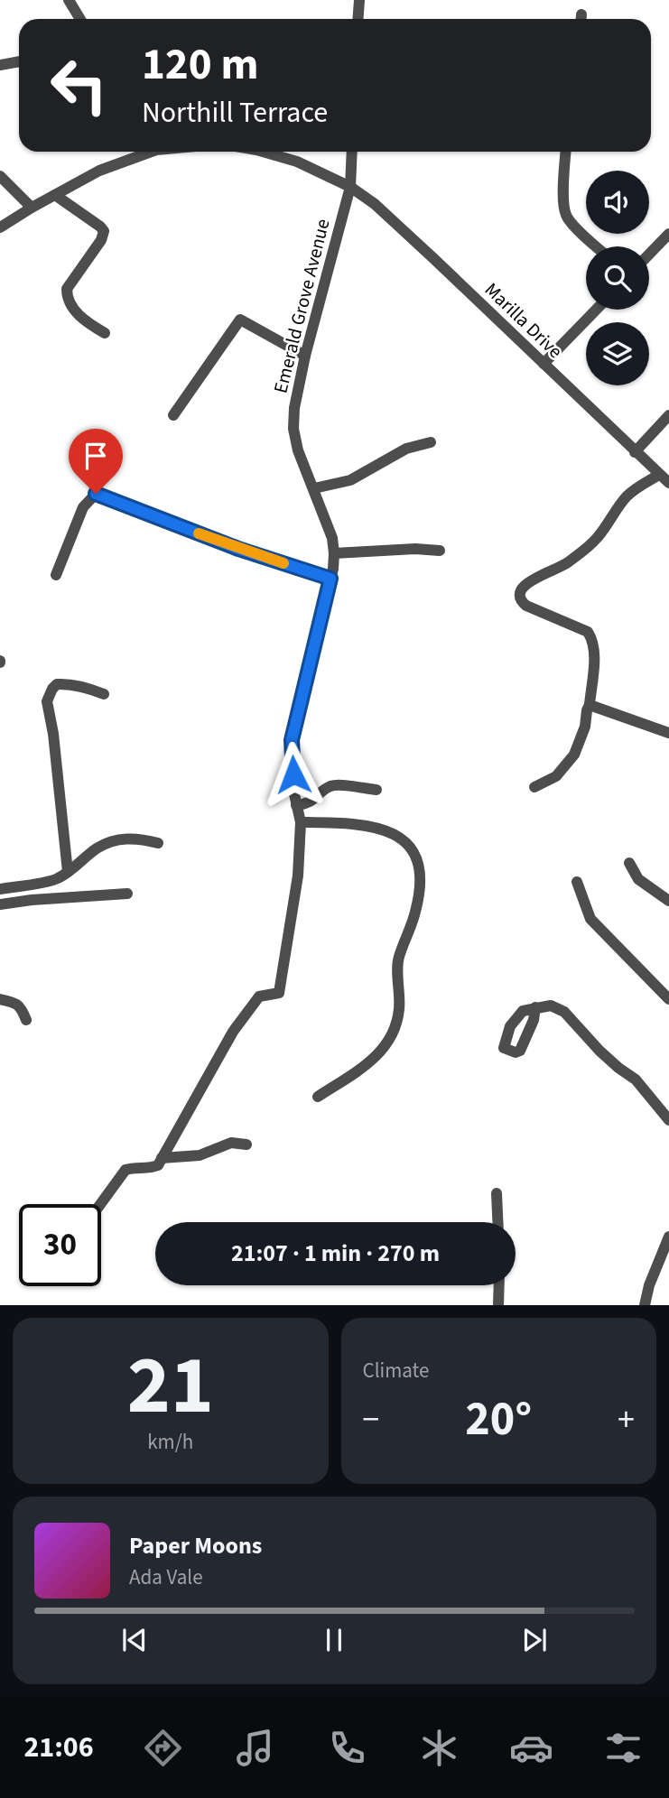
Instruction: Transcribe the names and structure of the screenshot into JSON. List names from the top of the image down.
{
  "streets": {
    "street": ["Emerald Grove Avenue", "Marilla Drive"]
  },
  "crossings": [
    ["Emerald Grove Avenue", "Marilla Drive"]
  ],
  "page": {
    "turn": ["120 m", "Northill Terrace"],
    "limit": "30",
    "trip": "21:07 · 1 min · 270 m",
    "tile": [
      ["21", "km/h"],
      "Climate"
    ],
    "heat": ["−", "20°", "+"],
    "song": ["Paper Moons", "Ada Vale"],
    "tabs": "21:06"
  }
}
